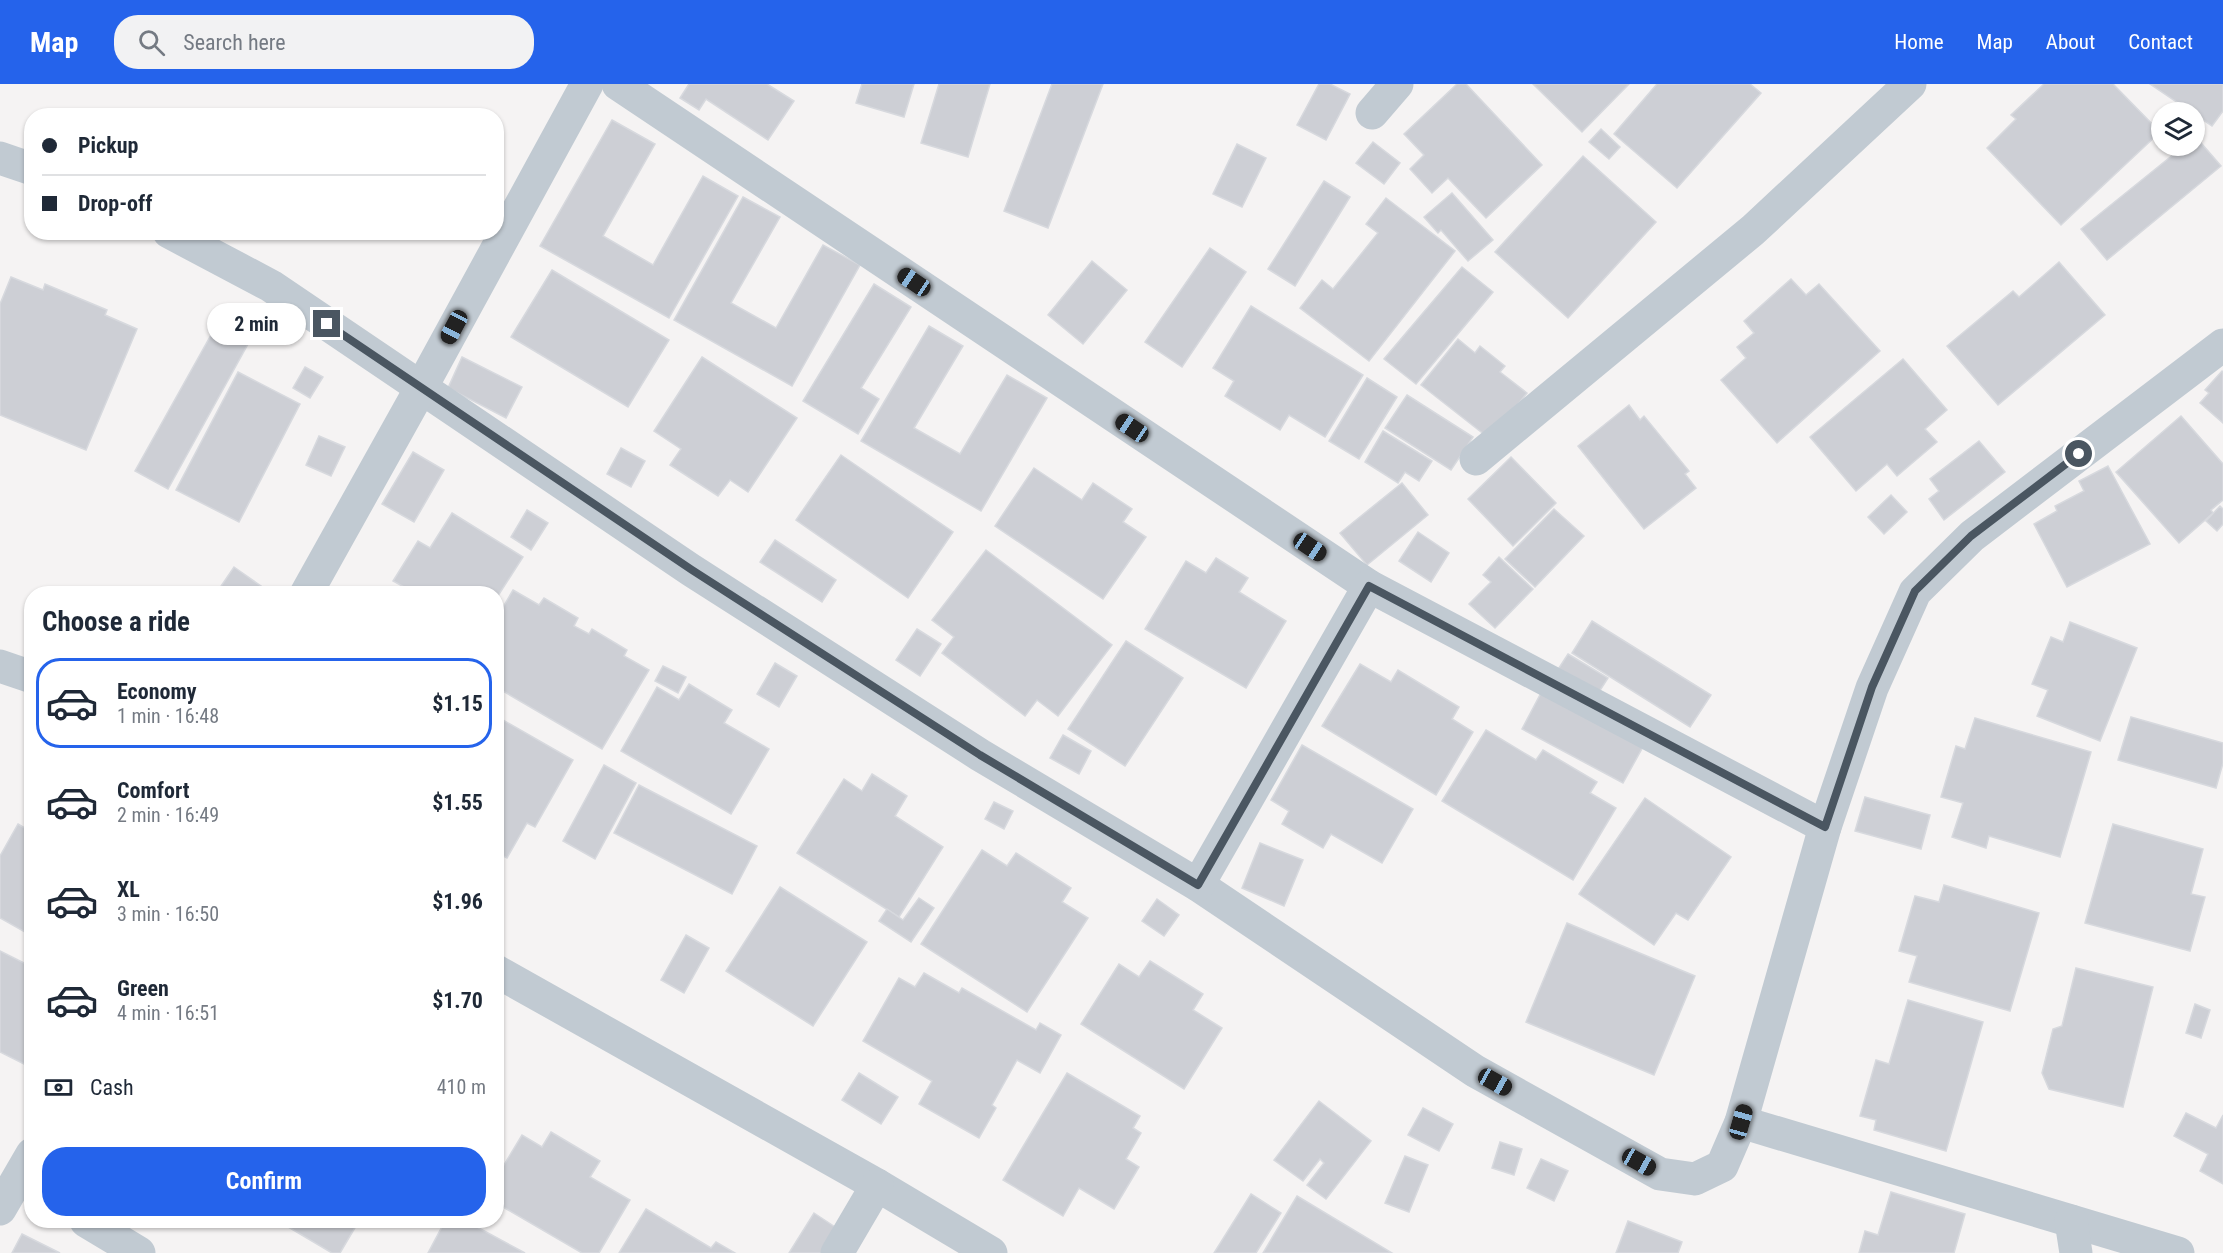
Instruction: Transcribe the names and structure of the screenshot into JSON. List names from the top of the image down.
{
  "page": {
    "header": "Map",
    "search": "Search here",
    "nav": [
      "Home",
      "Map",
      "About",
      "Contact"
    ],
    "banner": ["Pickup", "Drop-off"],
    "bubble": "2 min",
    "heading": "Choose a ride",
    "list": [
      {
        "name": "Economy",
        "note": "1 min · 16:48",
        "value": "$1.15"
      },
      {
        "name": "Comfort",
        "note": "2 min · 16:49",
        "value": "$1.55"
      },
      {
        "name": "XL",
        "note": "3 min · 16:50",
        "value": "$1.96"
      },
      {
        "name": "Green",
        "note": "4 min · 16:51",
        "value": "$1.70"
      }
    ],
    "pay": ["Cash", "410 m"],
    "buttons": "Confirm"
  }
}
